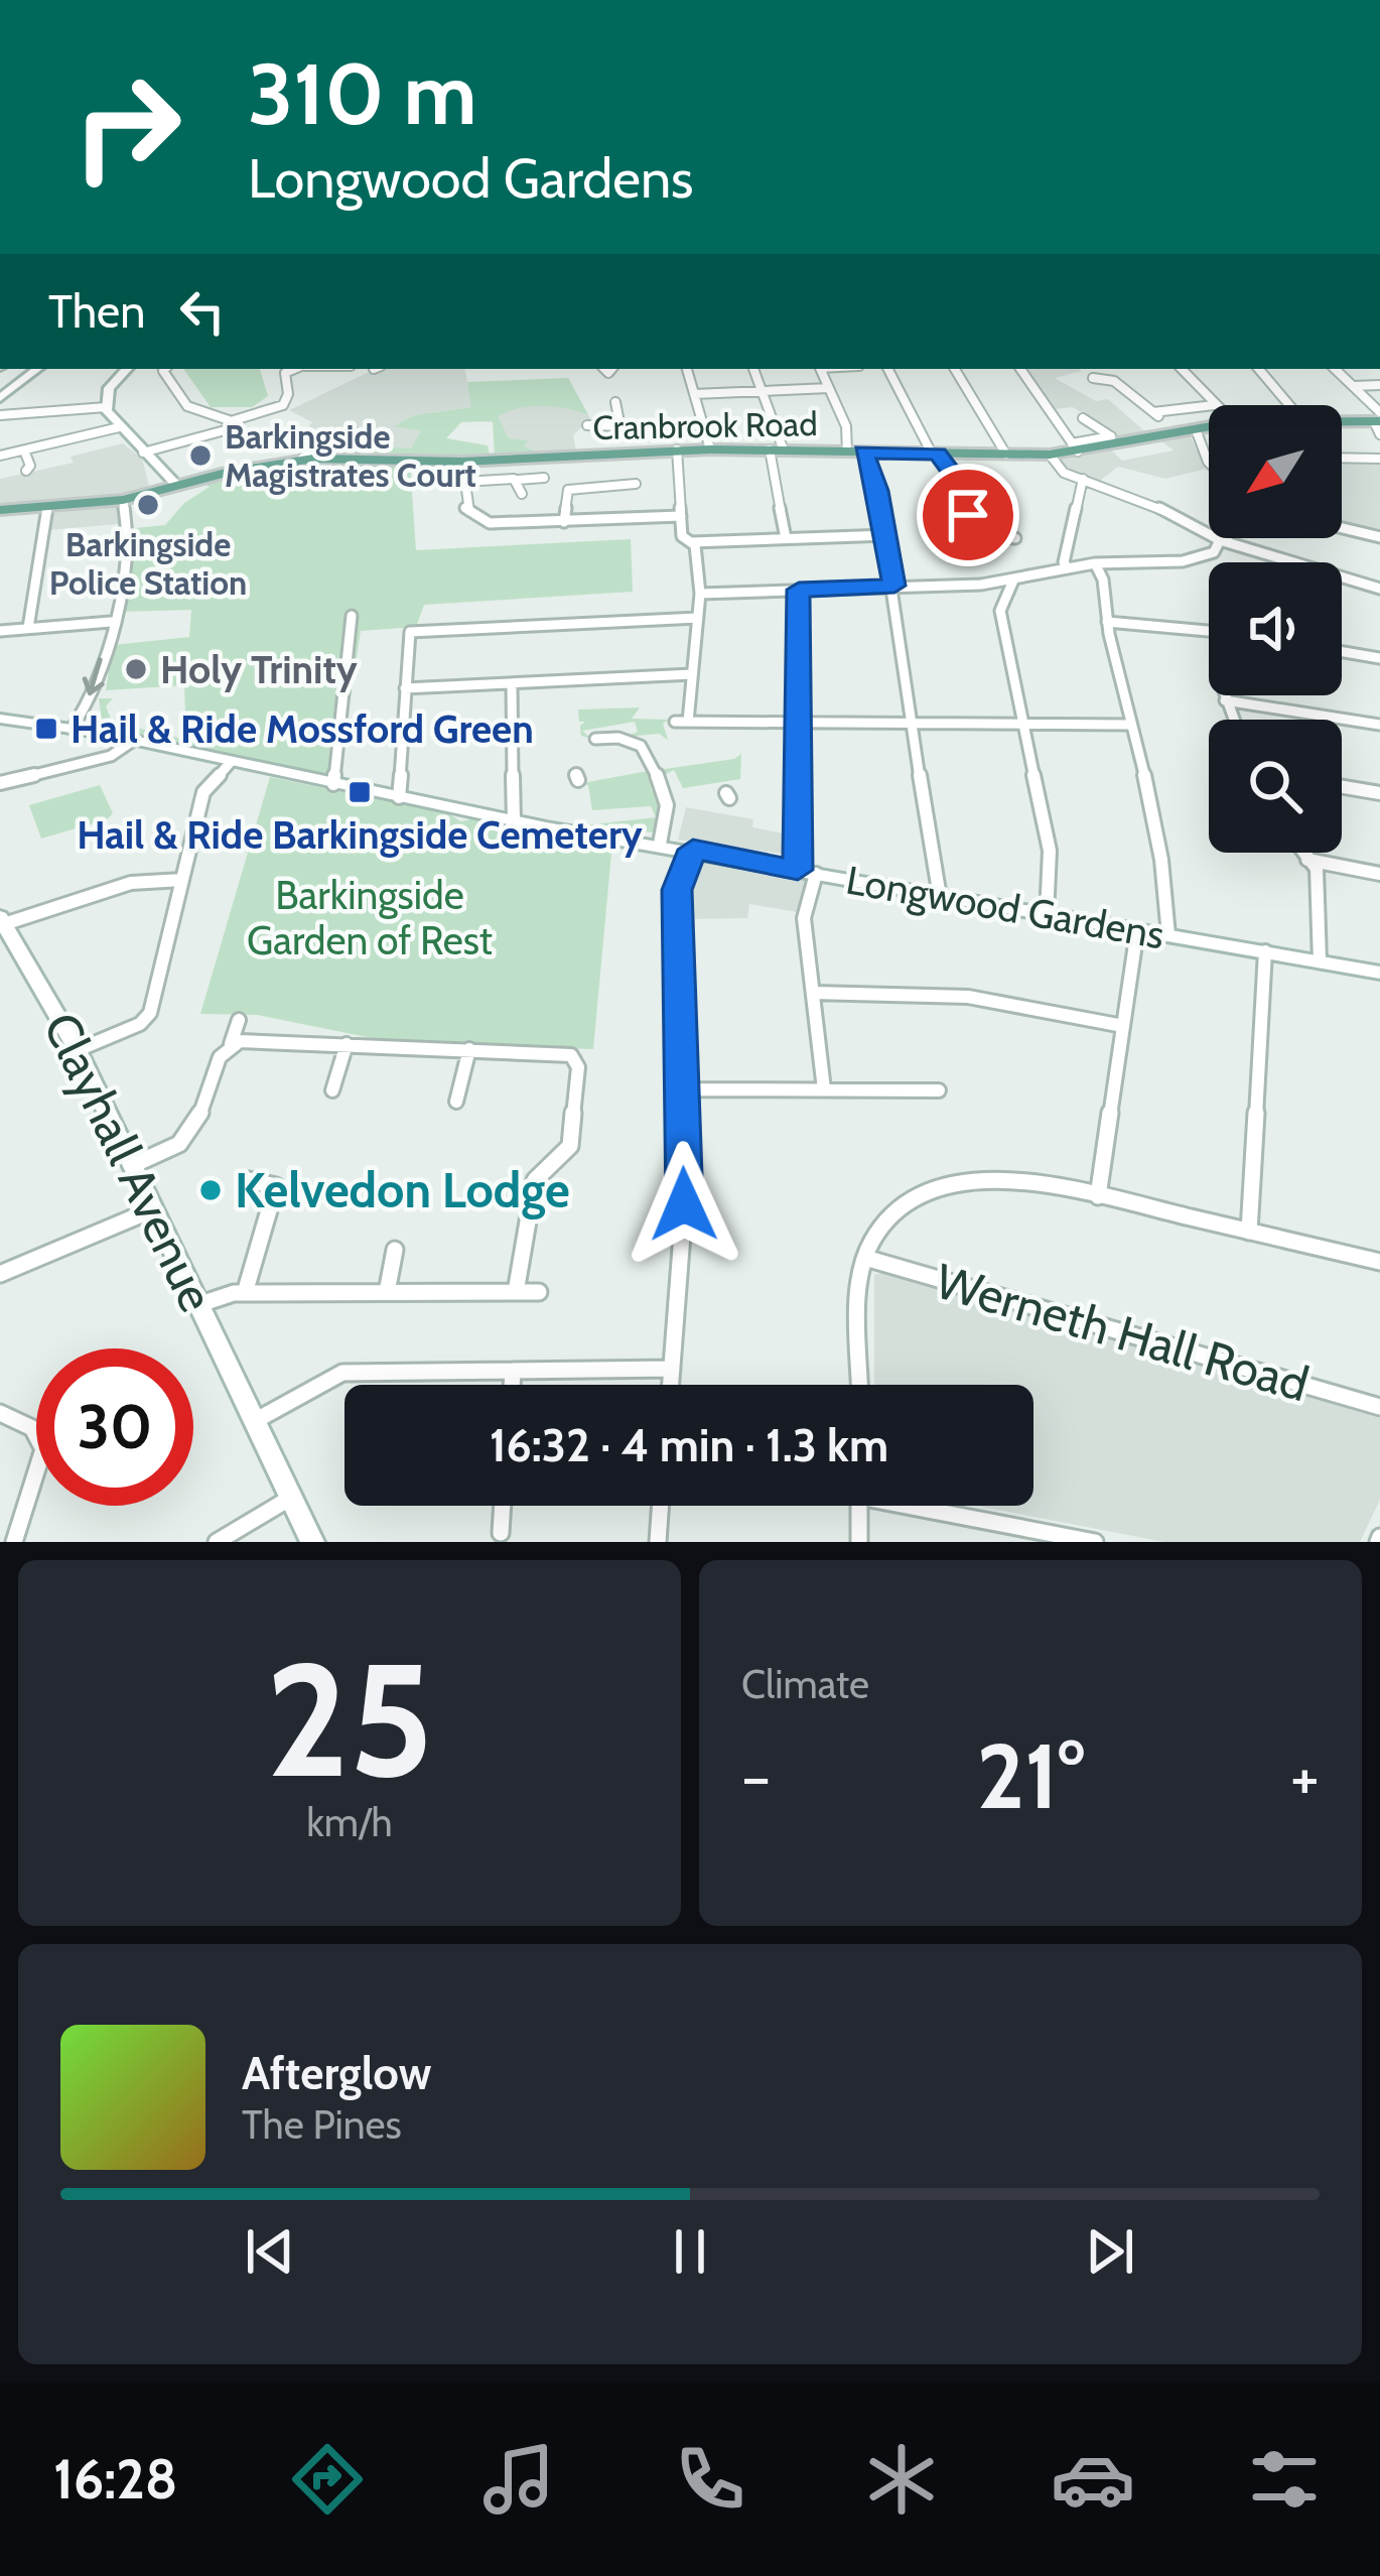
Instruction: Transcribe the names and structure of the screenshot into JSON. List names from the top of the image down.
{
  "streets": {
    "main road": ["Cranbrook Road"],
    "street": ["Longwood Gardens", "Clayhall Avenue", "Werneth Hall Road"]
  },
  "parks": ["Barkingside Garden of Rest"],
  "places": {
    "other": [
      "Barkingside Magistrates Court",
      "Barkingside Police Station",
      "Holy Trinity",
      "Kelvedon Lodge"
    ],
    "transit": ["Hail & Ride Mossford Green", "Hail & Ride Barkingside Cemetery"]
  },
  "north": "bottom left",
  "page": {
    "turn": ["310 m", "Longwood Gardens"],
    "then": "Then",
    "limit": "30",
    "trip": "16:32 · 4 min · 1.3 km",
    "tile": [
      ["25", "km/h"],
      "Climate"
    ],
    "heat": ["−", "21°", "+"],
    "song": ["Afterglow", "The Pines"],
    "tabs": "16:28"
  }
}
